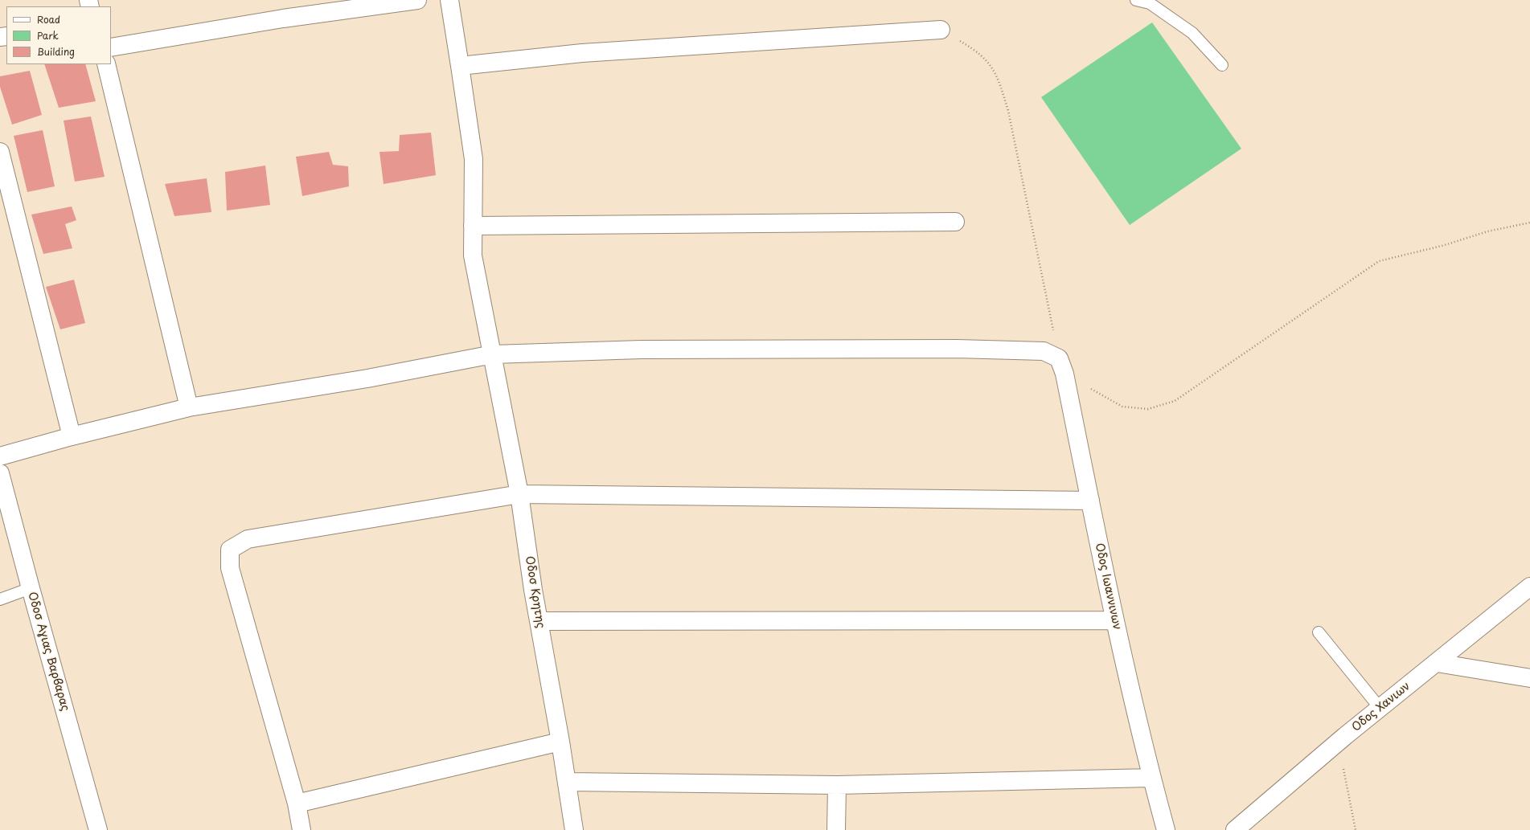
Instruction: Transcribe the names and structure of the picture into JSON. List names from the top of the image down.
{
  "streets": {
    "street": [
      "Οδος Ιωαννινων",
      "Οδοσ Κρητης",
      "Οδοσ Αγιας Βαρβαρας",
      "Οδος Χανιων"
    ]
  },
  "legend": ["Road", "Park", "Building"]
}
